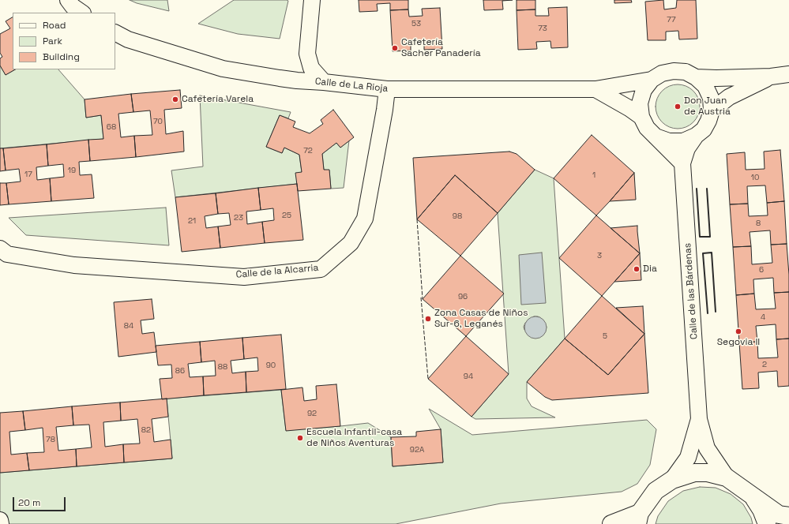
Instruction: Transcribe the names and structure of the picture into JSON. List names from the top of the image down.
{
  "streets": {
    "street": ["Calle de La Rioja", "Calle de la Alcarria", "Calle de las Bárdenas"]
  },
  "crossings": [
    ["Calle de La Rioja", "Calle de la Alcarria"],
    ["Calle de La Rioja", "Calle de las Bárdenas"]
  ],
  "places": [
    "Cafetería Sacher Panadería",
    "Cafetería Varela",
    "Don Juan de Austria",
    "Dia",
    "Zona Casas de Niños Sur-6, Leganés",
    "Segovia II",
    "Escuela Infantil-casa de Niños Aventuras"
  ],
  "house_numbers": [
    "77",
    "53",
    "73",
    "70",
    "68",
    "72",
    "19",
    "17",
    "1",
    "10",
    "25",
    "98",
    "23",
    "21",
    "8",
    "3",
    "6",
    "96",
    "4",
    "84",
    "5",
    "2",
    "90",
    "88",
    "86",
    "94",
    "92",
    "82",
    "78",
    "92A"
  ],
  "legend": ["Road", "Park", "Building"],
  "scale_bar": "20 m"
}
